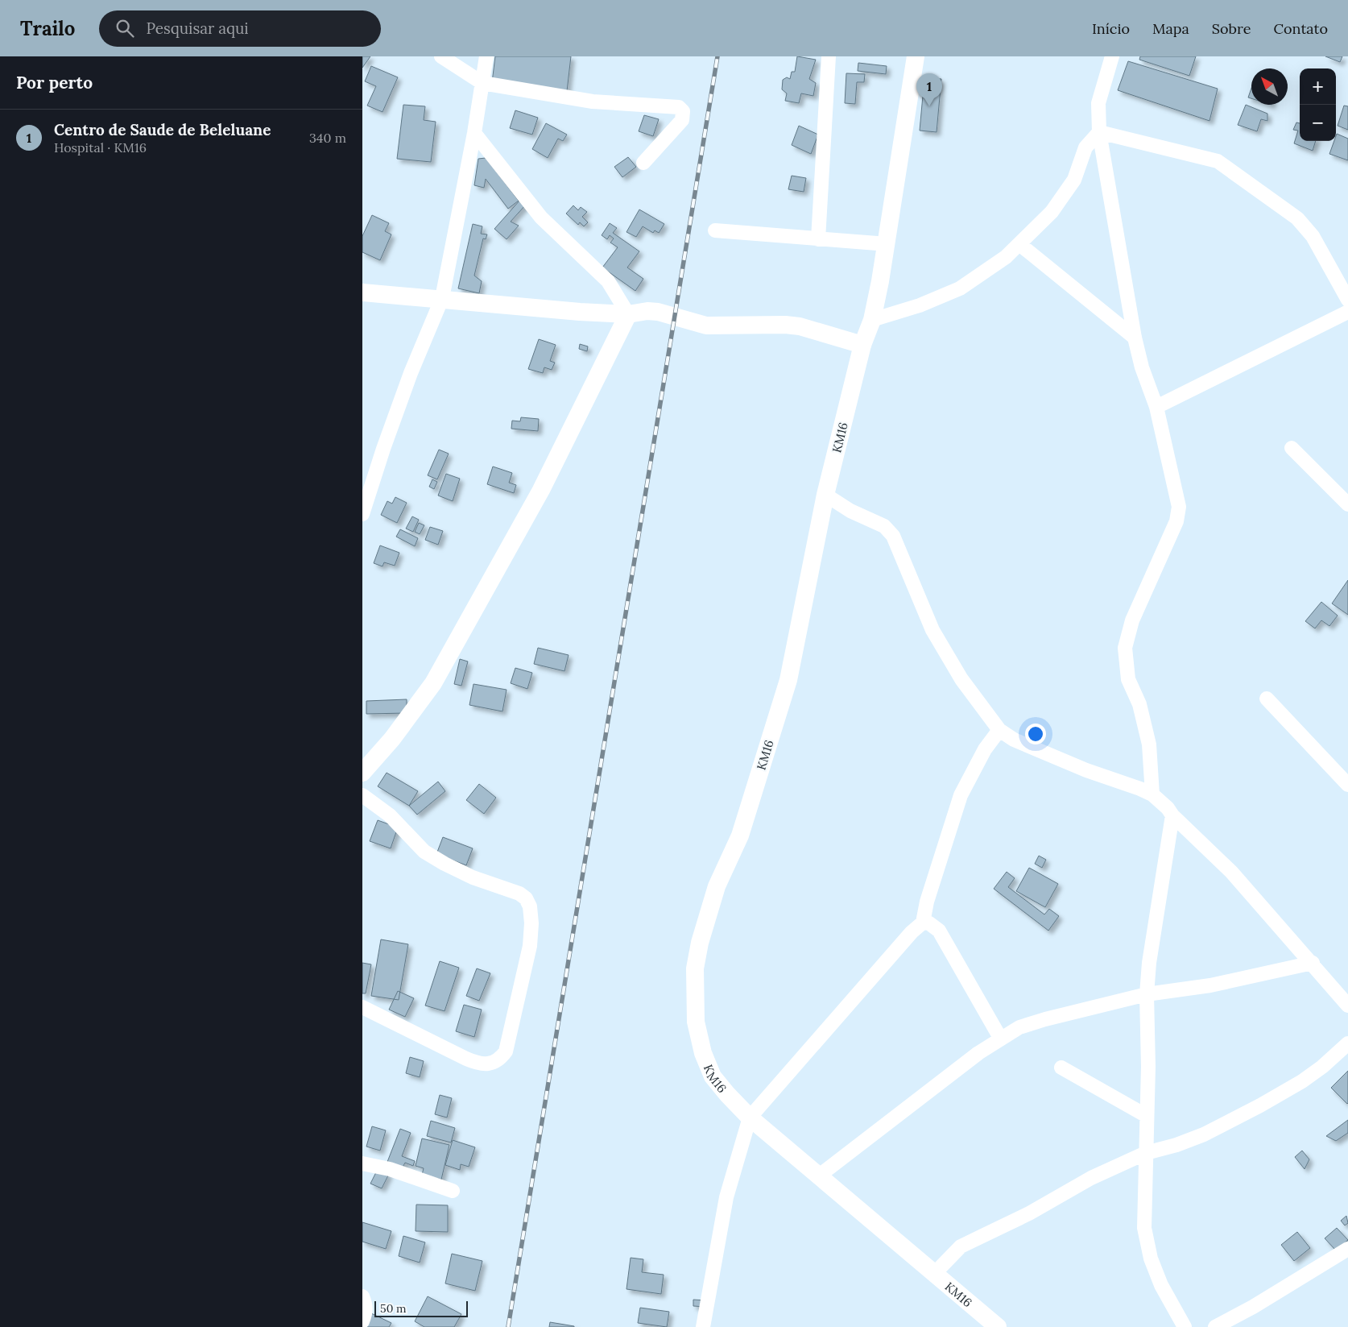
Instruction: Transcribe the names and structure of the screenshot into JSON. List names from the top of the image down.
{
  "streets": {
    "street": ["KM16"]
  },
  "scale_bar": "50 m",
  "north": "top left",
  "page": {
    "header": "Trailo",
    "search": "Pesquisar aqui",
    "nav": [
      "Início",
      "Mapa",
      "Sobre",
      "Contato"
    ],
    "heading": "Por perto",
    "map_buttons": ["+", "−"],
    "pins": "1",
    "list": [
      {
        "mark": "1",
        "name": "Centro de Saude de Beleluane",
        "note": "Hospital · KM16",
        "value": "340 m"
      }
    ],
    "scale": "50 m"
  }
}
